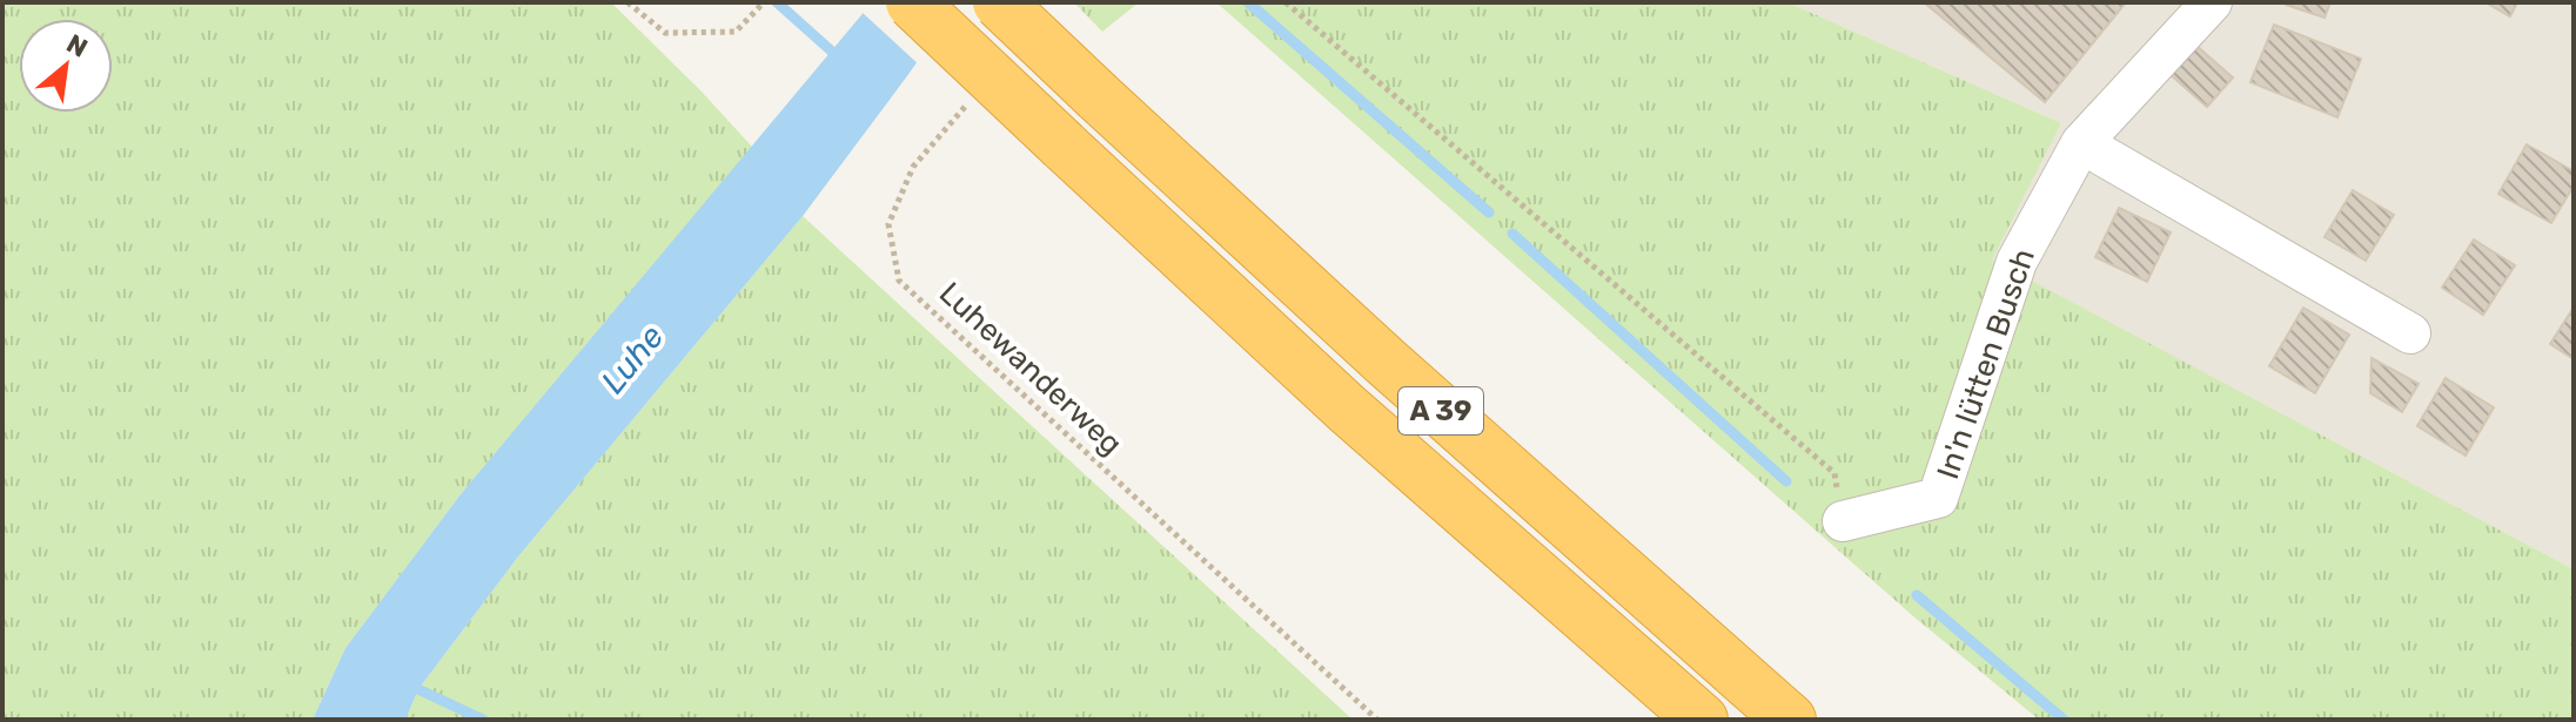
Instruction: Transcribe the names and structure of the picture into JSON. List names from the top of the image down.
{
  "streets": {
    "highway": ["A 39"],
    "street": ["In'n lütten Busch"],
    "path": ["Luhewanderweg"]
  },
  "water": ["Luhe"],
  "north": "top right"
}
